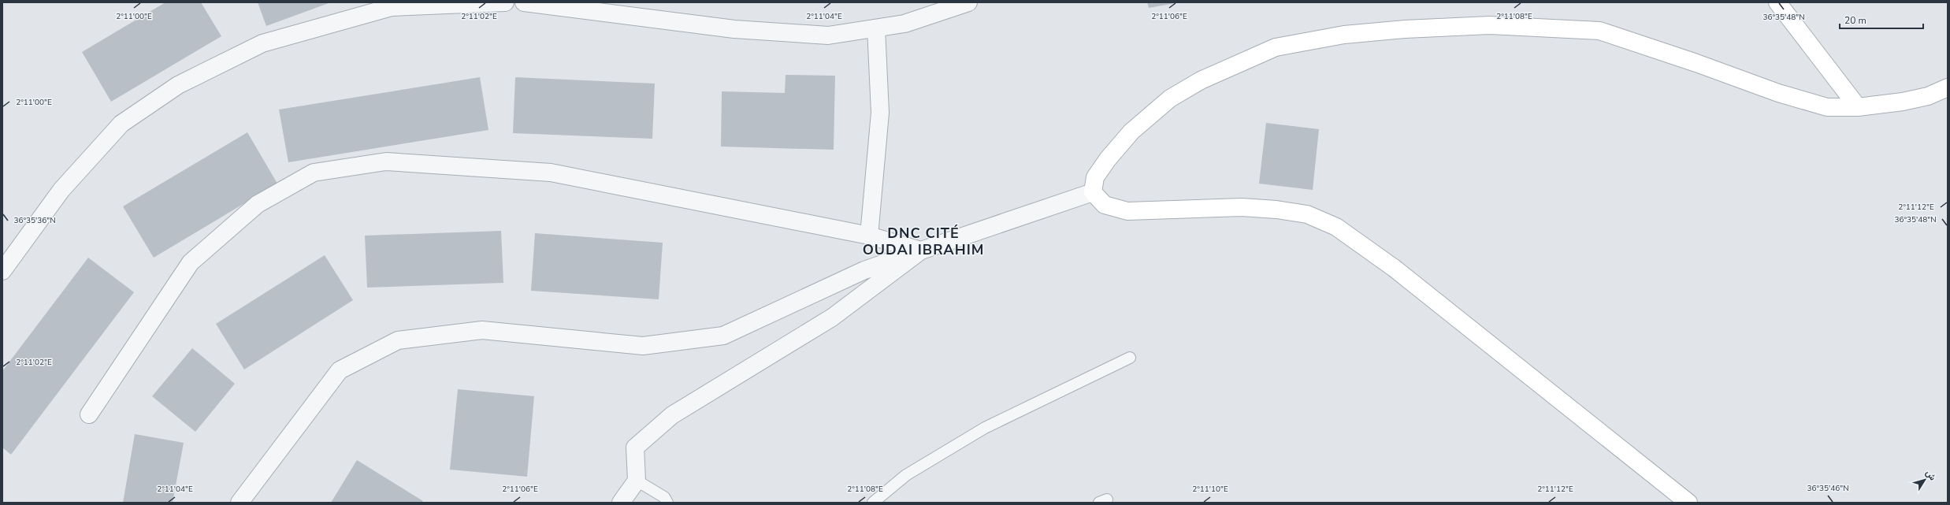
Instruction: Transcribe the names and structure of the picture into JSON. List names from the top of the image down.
{
  "districts": ["DNC CITÉ OUDAI IBRAHIM"],
  "scale_bar": "20 m",
  "north": "top right",
  "coordinates": [
    "2°11'00\"E",
    "2°11'02\"E",
    "2°11'04\"E",
    "2°11'06\"E",
    "2°11'08\"E",
    "36°35'48\"N",
    "2°11'12\"E",
    "36°35'36\"N",
    "36°35'46\"N",
    "2°11'10\"E"
  ]
}
